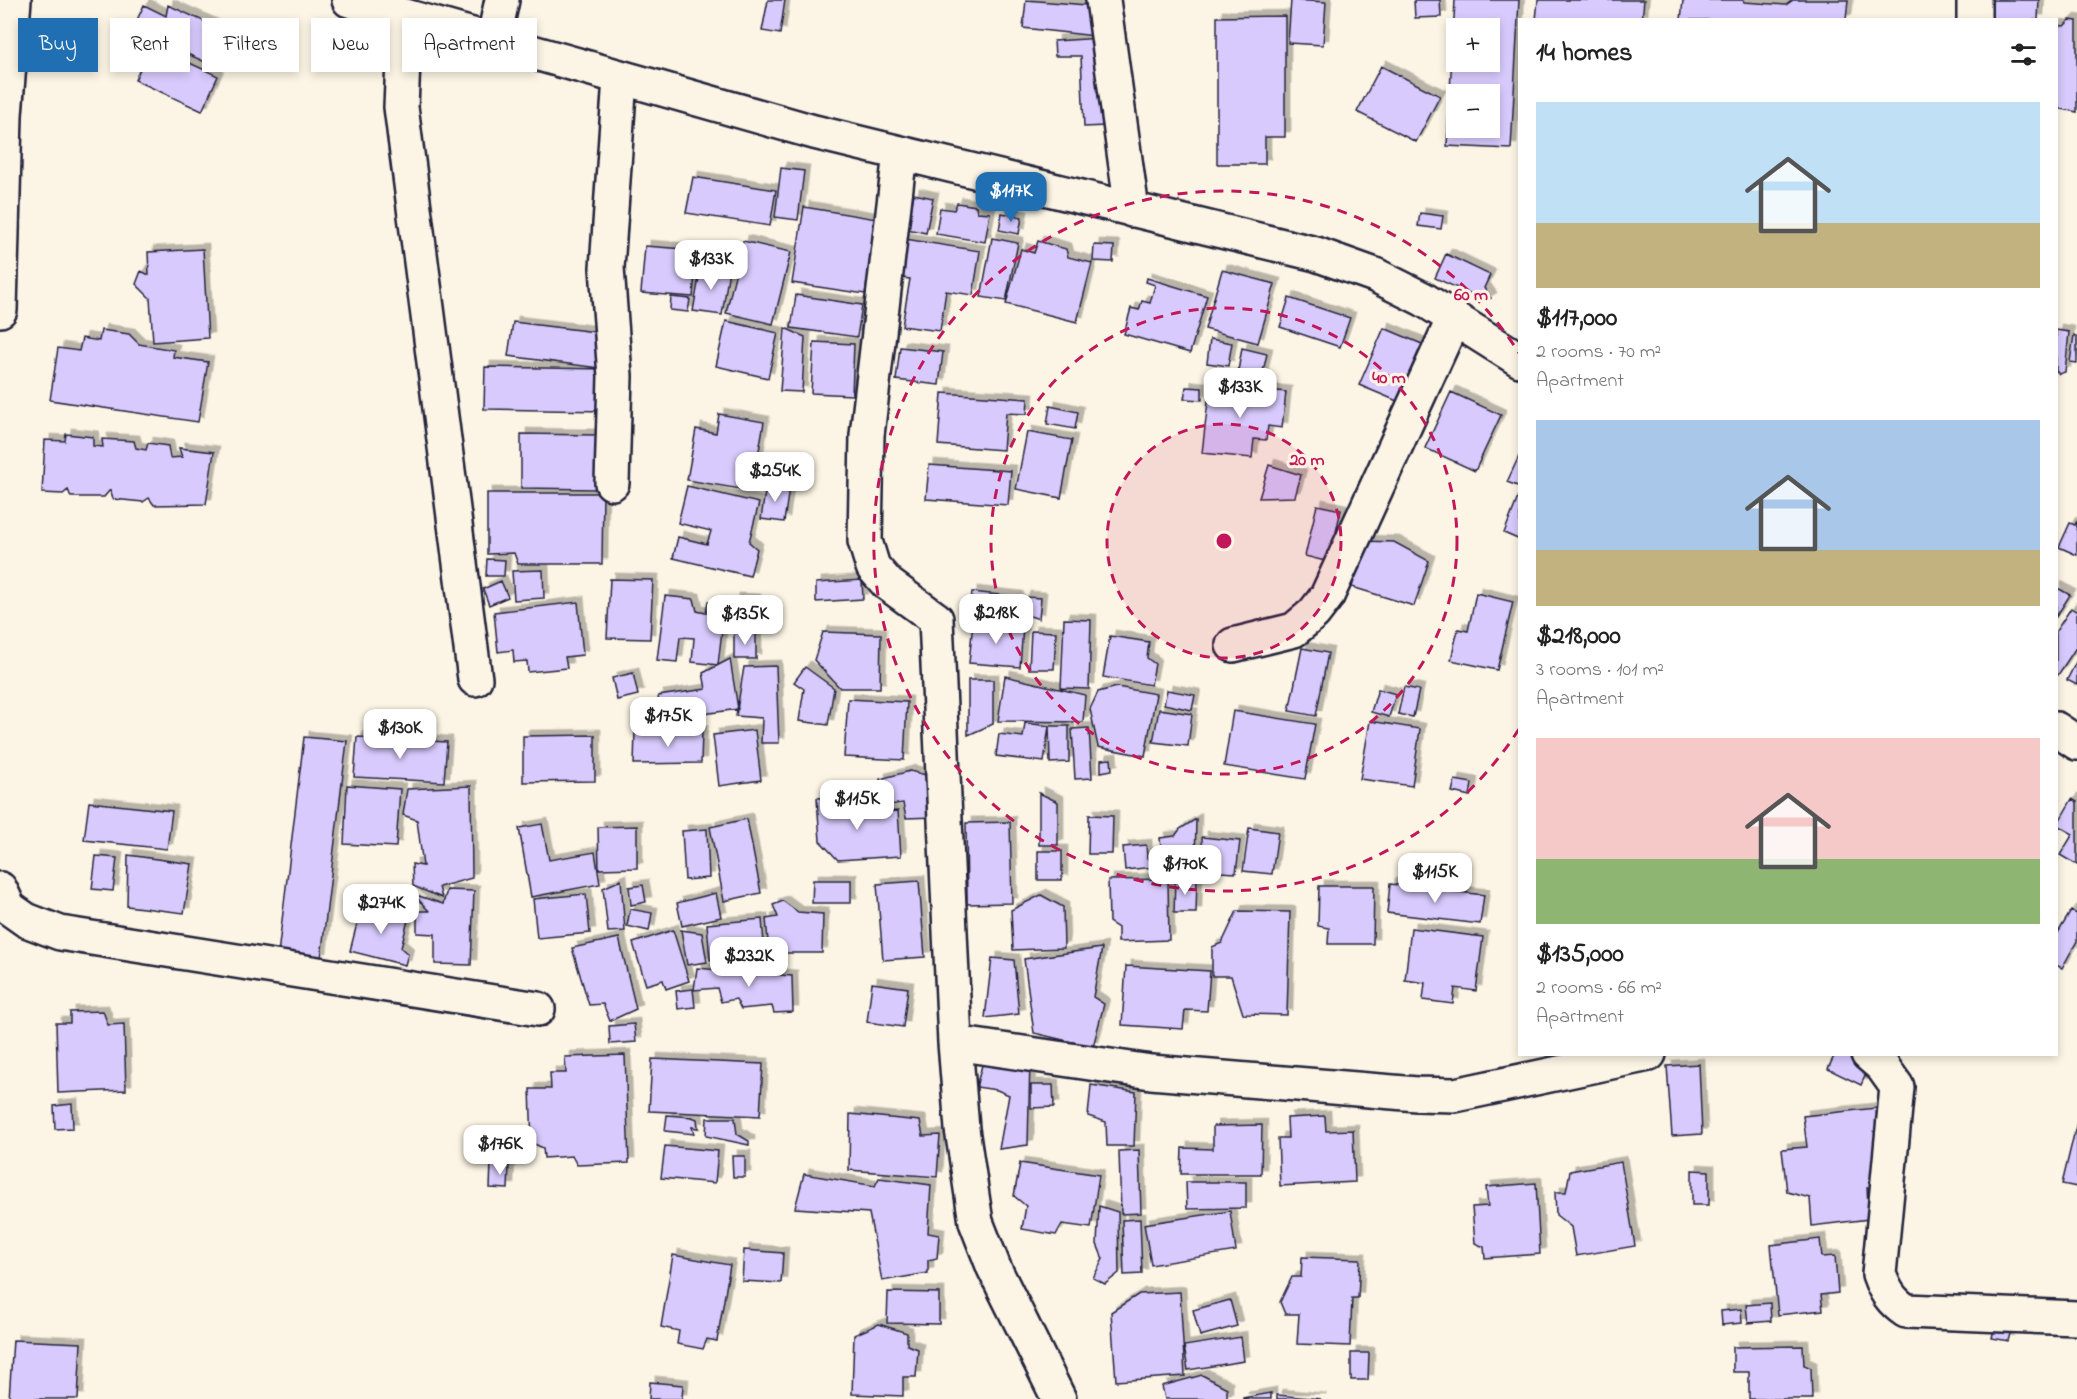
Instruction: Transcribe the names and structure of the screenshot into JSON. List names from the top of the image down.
{
  "page": {
    "map_buttons": ["+", "−"],
    "chip": [
      "Buy",
      "Rent",
      "Filters",
      "New",
      "Apartment"
    ],
    "heading": "14 homes",
    "list": [
      {
        "name": "$117,000",
        "note": "2 rooms · 70 m² · Apartment"
      },
      {
        "name": "$218,000",
        "note": "3 rooms · 101 m² · Apartment"
      },
      {
        "name": "$135,000",
        "note": "2 rooms · 66 m² · Apartment"
      }
    ],
    "price": [
      "$117K",
      "$133K",
      "$133K",
      "$254K",
      "$218K",
      "$135K",
      "$175K",
      "$130K",
      "$115K",
      "$170K",
      "$115K",
      "$274K",
      "$232K",
      "$176K"
    ]
  },
  "rings": ["60 m", "40 m", "20 m"]
}
